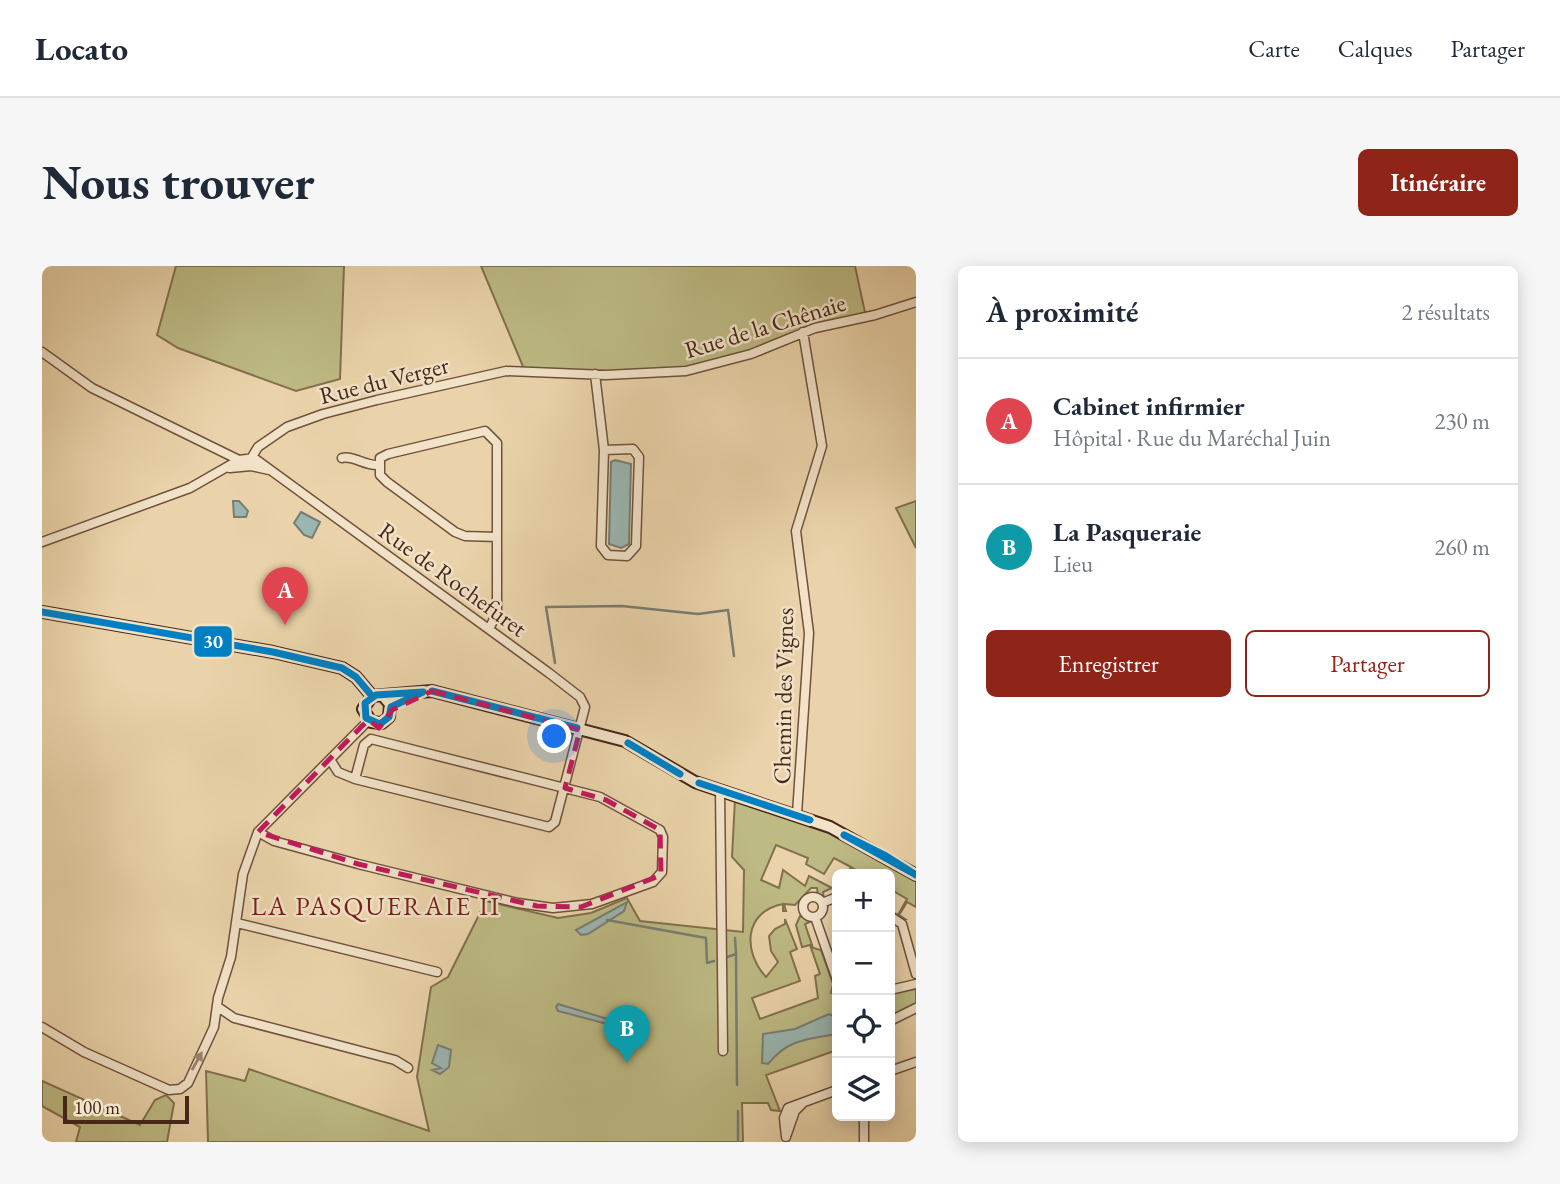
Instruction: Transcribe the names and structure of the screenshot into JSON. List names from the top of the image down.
{
  "streets": {
    "street": [
      "Rue de la Chênaie",
      "Rue du Verger",
      "Rue de Rochefuret",
      "Chemin des Vignes"
    ]
  },
  "crossings": [
    ["Rue de la Chênaie", "Rue du Verger"],
    ["Rue de la Chênaie", "Chemin des Vignes"],
    ["Rue du Verger", "Rue de Rochefuret"]
  ],
  "districts": ["LA PASQUERAIE II"],
  "lines": ["transit line 30"],
  "scale_bar": "100 m",
  "page": {
    "header": "Locato",
    "nav": ["Carte", "Calques", "Partager"],
    "buttons": [
      "Itinéraire",
      ["Enregistrer", "Partager"]
    ],
    "title": "Nous trouver",
    "heading": ["À proximité", "2 résultats"],
    "list": [
      {
        "mark": "A",
        "name": "Cabinet infirmier",
        "note": "Hôpital · Rue du Maréchal Juin",
        "value": "230 m"
      },
      {
        "mark": "B",
        "name": "La Pasqueraie",
        "note": "Lieu",
        "value": "260 m"
      }
    ],
    "pins": ["A", "B"],
    "map_buttons": ["+", "−"],
    "scale": "100 m"
  }
}
